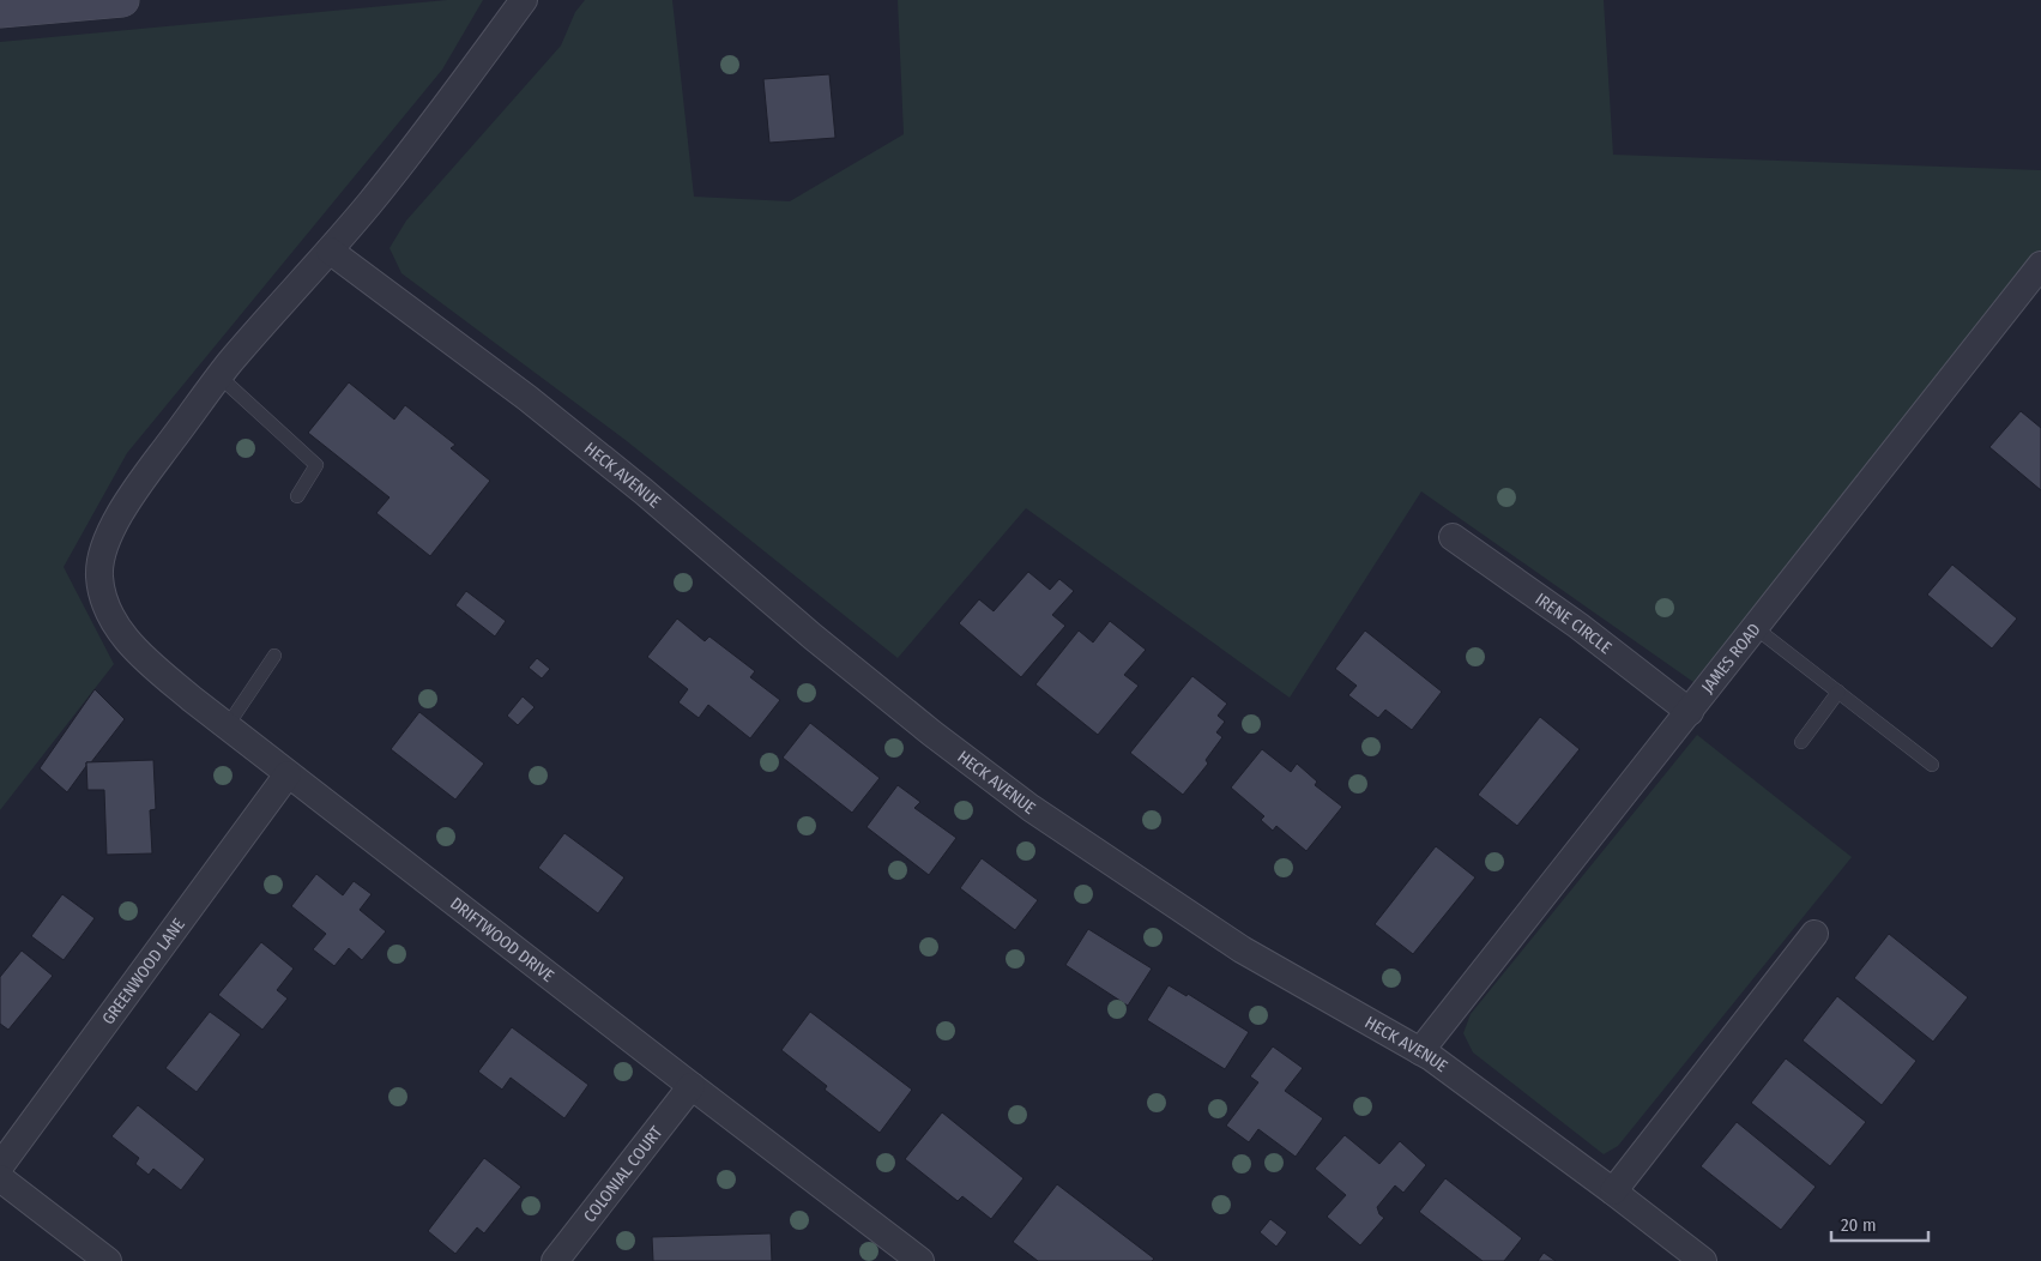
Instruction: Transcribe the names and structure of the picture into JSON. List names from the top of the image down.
{
  "streets": {
    "street": [
      "HECK AVENUE",
      "IRENE CIRCLE",
      "JAMES ROAD",
      "DRIFTWOOD DRIVE",
      "GREENWOOD LANE",
      "COLONIAL COURT"
    ]
  },
  "crossings": [
    ["HECK AVENUE", "JAMES ROAD"],
    ["HECK AVENUE", "DRIFTWOOD DRIVE"],
    ["IRENE CIRCLE", "JAMES ROAD"],
    ["DRIFTWOOD DRIVE", "GREENWOOD LANE"],
    ["DRIFTWOOD DRIVE", "COLONIAL COURT"]
  ],
  "scale_bar": "20 m"
}
